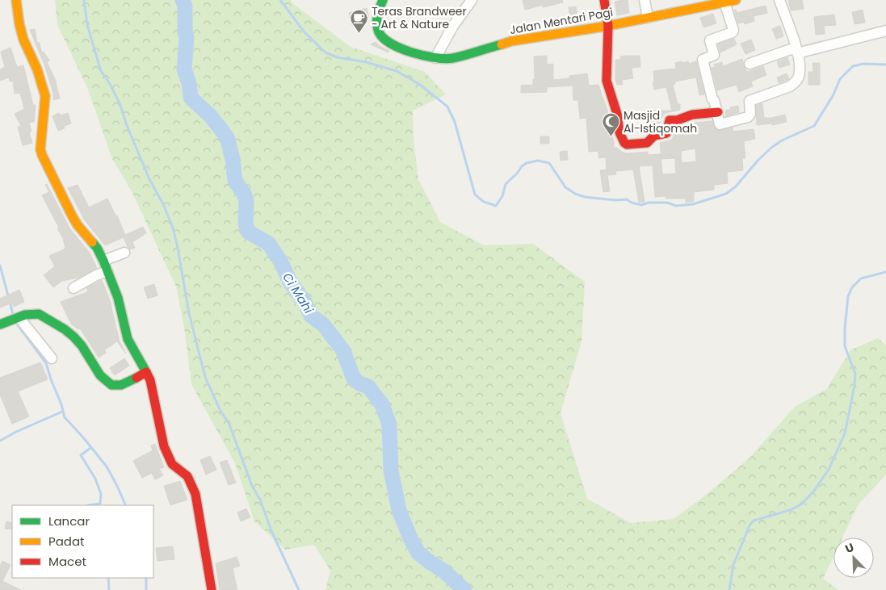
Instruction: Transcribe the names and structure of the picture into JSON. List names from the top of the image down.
{
  "streets": {
    "street": ["Jalan Mentari Pagi"]
  },
  "water": ["Ci Mahi"],
  "places": {
    "cafe": ["Teras Brandweer - Art & Nature"],
    "mosque": ["Masjid Al-Istiqomah"]
  },
  "legend": ["Lancar", "Padat", "Macet"],
  "north": "top left"
}
